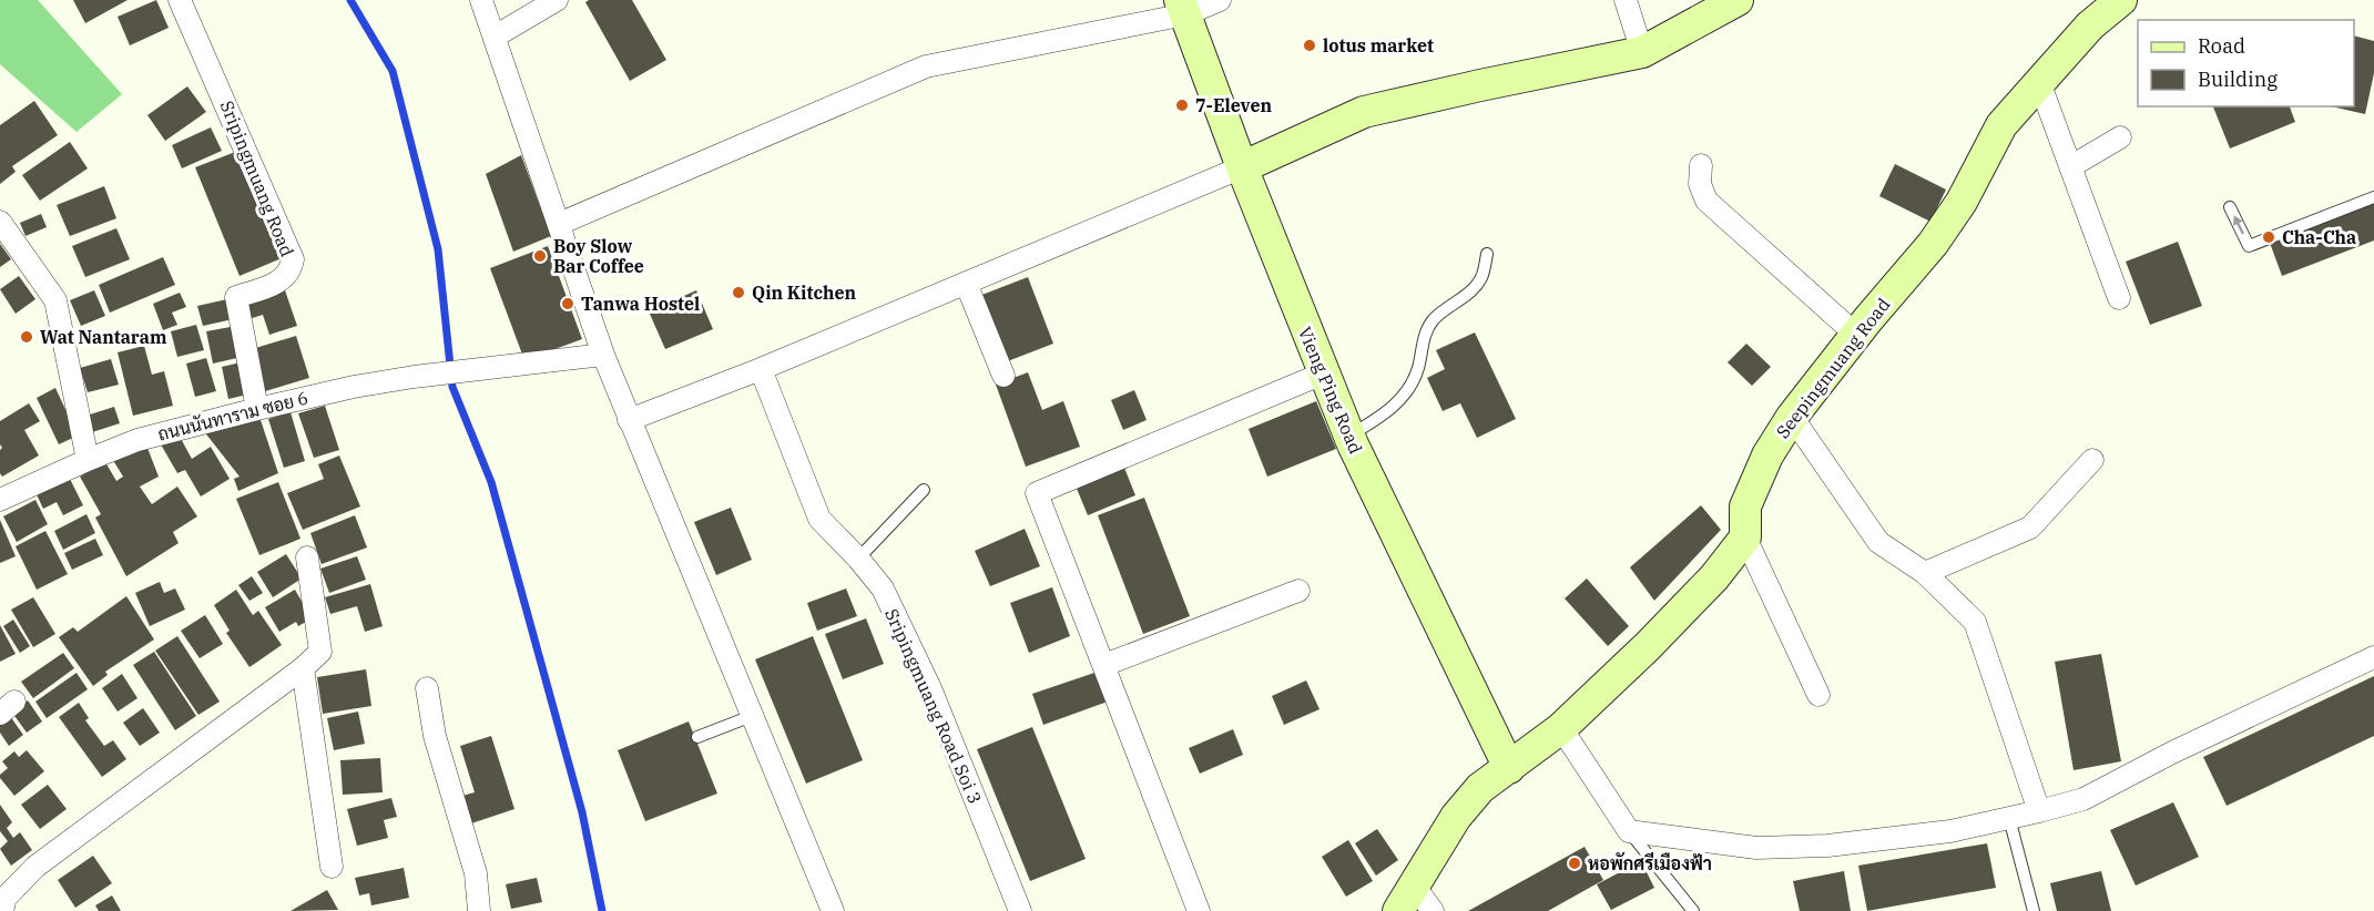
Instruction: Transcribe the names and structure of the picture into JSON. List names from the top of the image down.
{
  "streets": {
    "street": [
      "Sripingmuang Road",
      "Seepingmuang Road",
      "Vieng Ping Road",
      "ถนนนันทาราม ซอย 6",
      "Sripingmuang Road Soi 3"
    ]
  },
  "crossings": [
    ["Sripingmuang Road", "ถนนนันทาราม ซอย 6"]
  ],
  "places": [
    "lotus market",
    "7-Eleven",
    "Cha-Cha",
    "Boy Slow Bar Coffee",
    "Qin Kitchen",
    "Tanwa Hostel",
    "Wat Nantaram",
    "หอพักศรีเมืองฟ้า"
  ],
  "legend": ["Road", "Building"]
}
